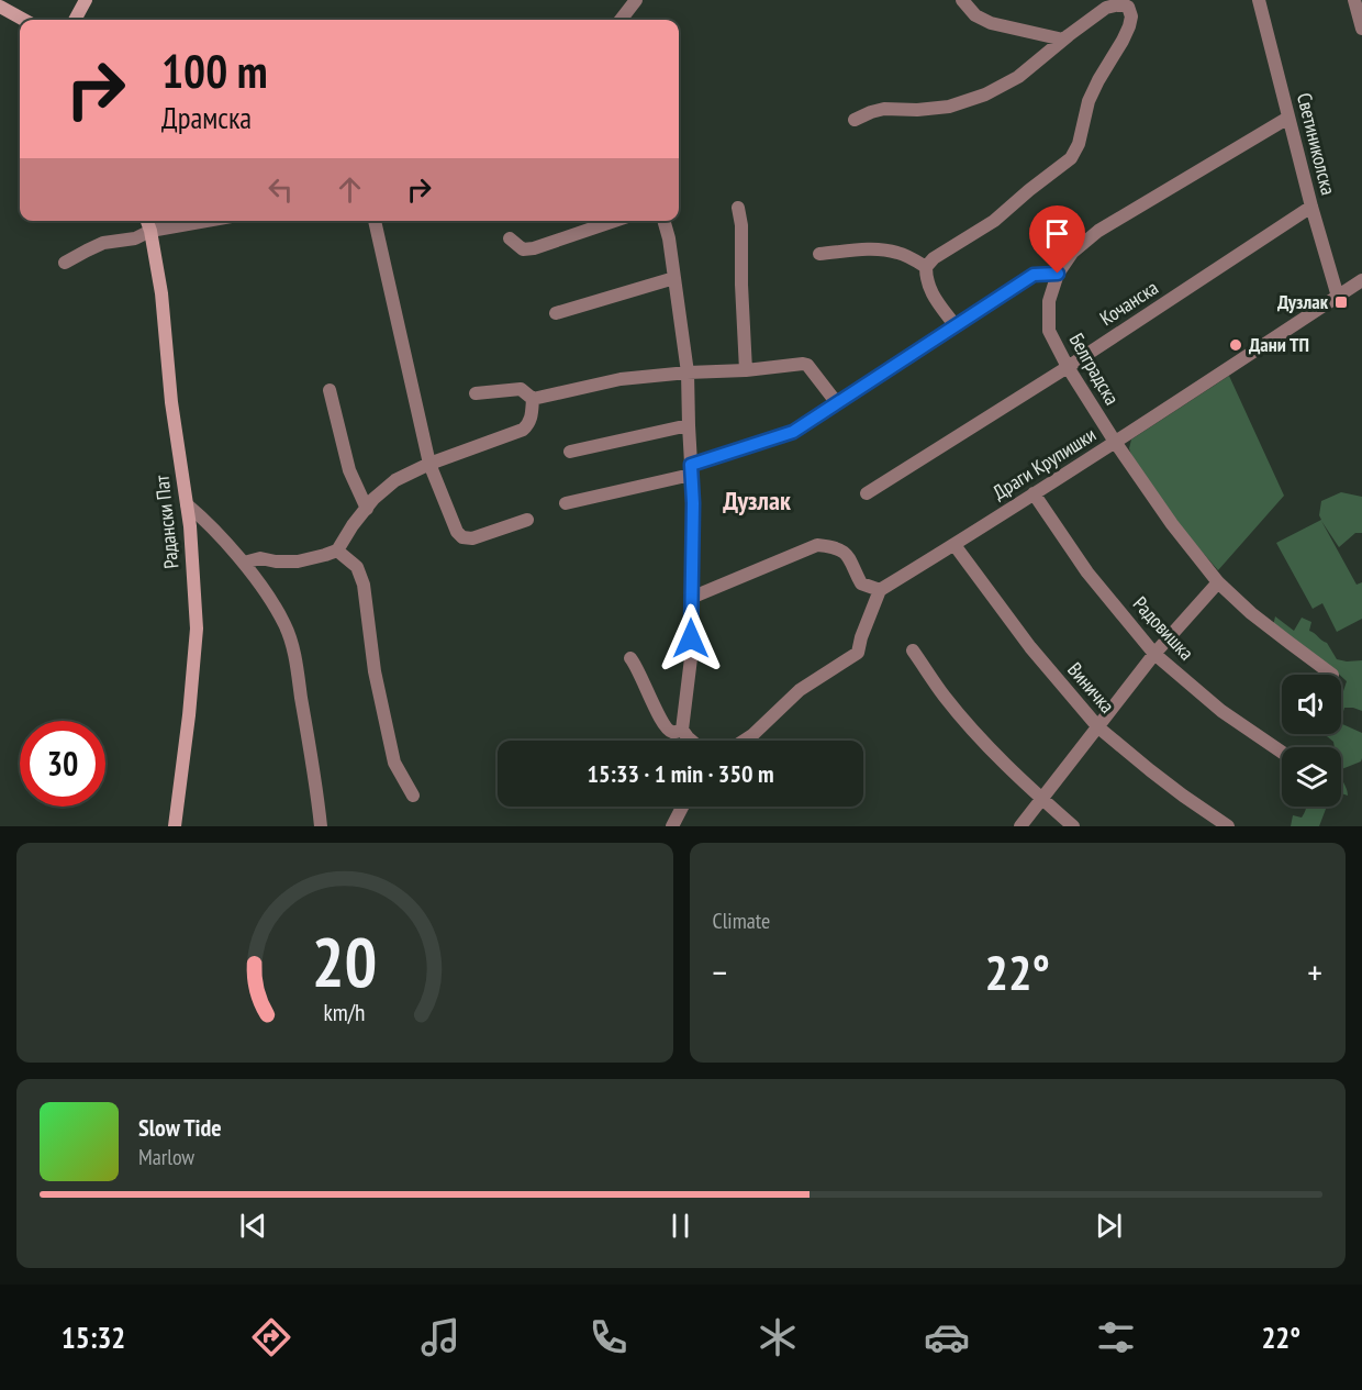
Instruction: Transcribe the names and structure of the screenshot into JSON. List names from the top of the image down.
{
  "streets": {
    "street": [
      "Светиниколска",
      "Кочанска",
      "Белградска",
      "Драги Крупишки",
      "Радански Пат",
      "Радовишка",
      "Виничка"
    ]
  },
  "crossings": [
    ["Светиниколска", "Кочанска"],
    ["Светиниколска", "Белградска"],
    ["Светиниколска", "Драги Крупишки"],
    ["Кочанска", "Белградска"],
    ["Белградска", "Драги Крупишки"],
    ["Драги Крупишки", "Радовишка"],
    ["Драги Крупишки", "Виничка"]
  ],
  "districts": ["Дузлак"],
  "places": {
    "transit": ["Дузлак"],
    "other": ["Дани ТП"]
  },
  "page": {
    "turn": ["100 m", "Драмска"],
    "limit": "30",
    "trip": "15:33 · 1 min · 350 m",
    "tile": "Climate",
    "heat": ["−", "22°", "+"],
    "song": ["Slow Tide", "Marlow"],
    "tabs": ["15:32", "22°"],
    "gauge": ["20", "km/h"]
  }
}
